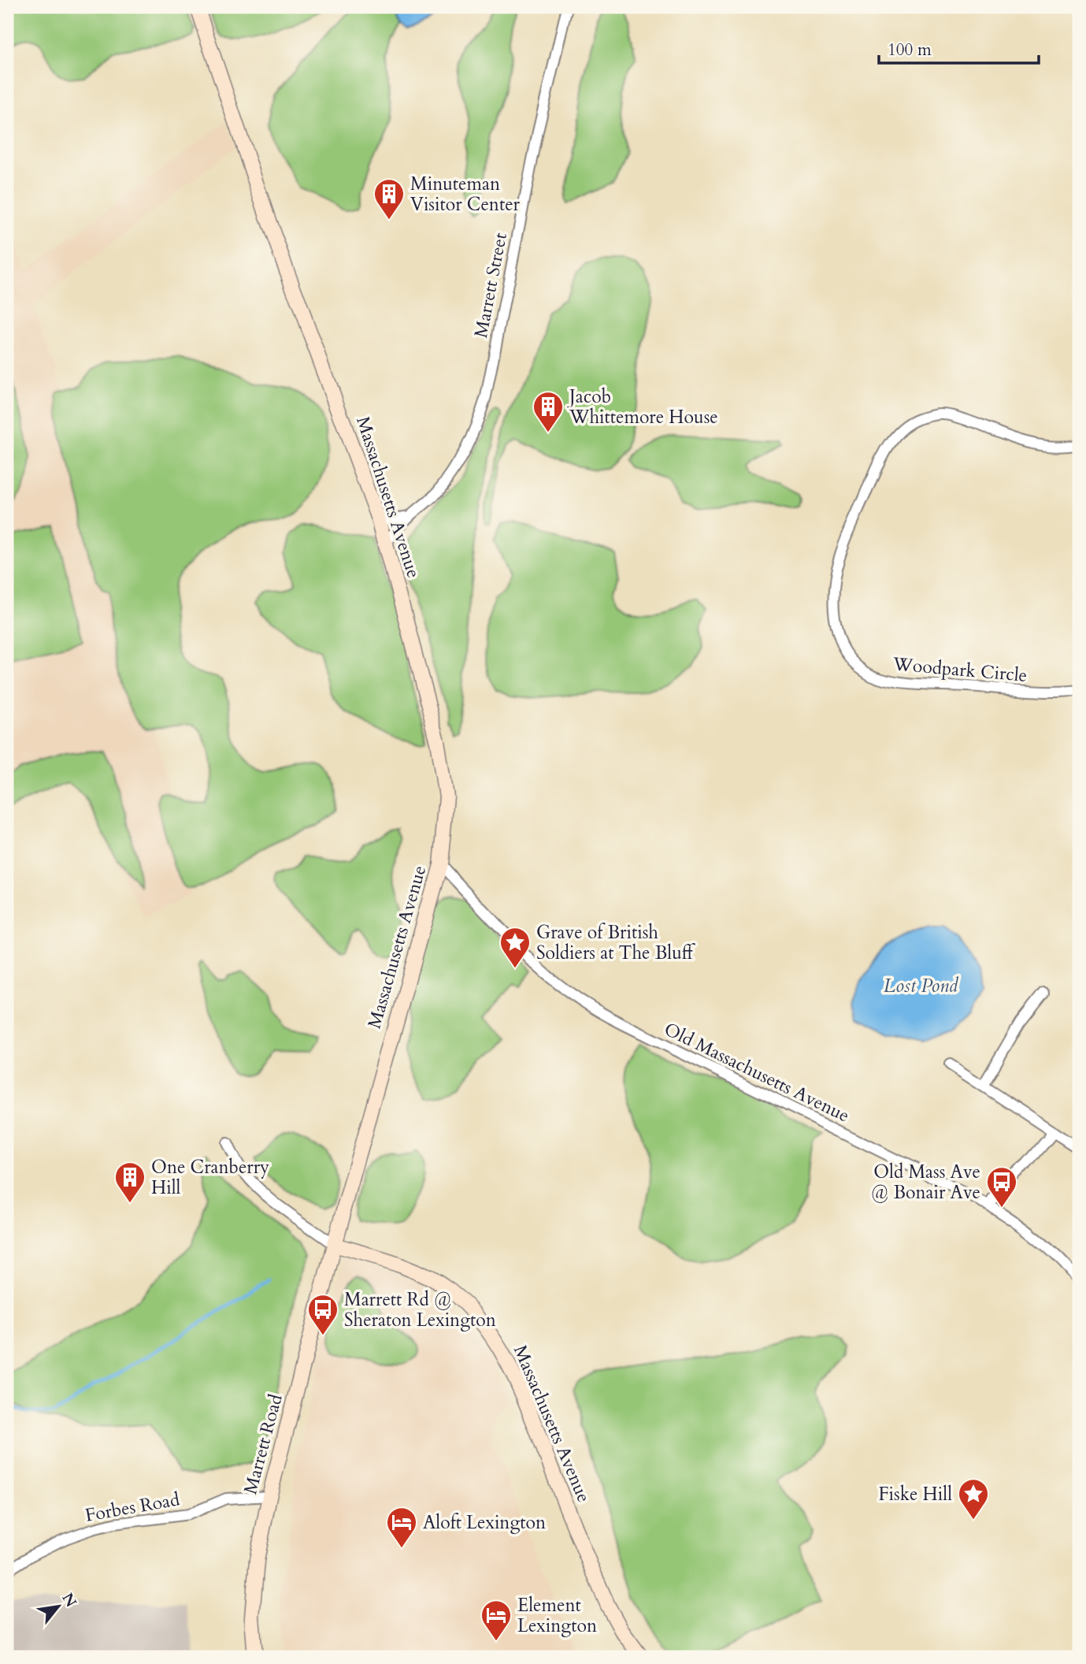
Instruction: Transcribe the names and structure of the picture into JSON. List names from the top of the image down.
{
  "streets": {
    "main road": ["Massachusetts Avenue", "Marrett Road"],
    "street": [
      "Marrett Street",
      "Woodpark Circle",
      "Old Massachusetts Avenue",
      "Forbes Road"
    ]
  },
  "crossings": [
    ["Marrett Street", "Massachusetts Avenue"],
    ["Massachusetts Avenue", "Old Massachusetts Avenue"],
    ["Massachusetts Avenue", "Marrett Road"],
    ["Marrett Road", "Forbes Road"]
  ],
  "water": ["Lost Pond"],
  "places": {
    "building": ["Minuteman Visitor Center", "Jacob Whittemore House", "One Cranberry Hill"],
    "place": ["Grave of British Soldiers at The Bluff", "Fiske Hill"],
    "bus stop": ["Old Mass Ave @ Bonair Ave", "Marrett Rd @ Sheraton Lexington"],
    "hotel": ["Aloft Lexington", "Element Lexington"]
  },
  "scale_bar": "100 m",
  "north": "top right"
}
